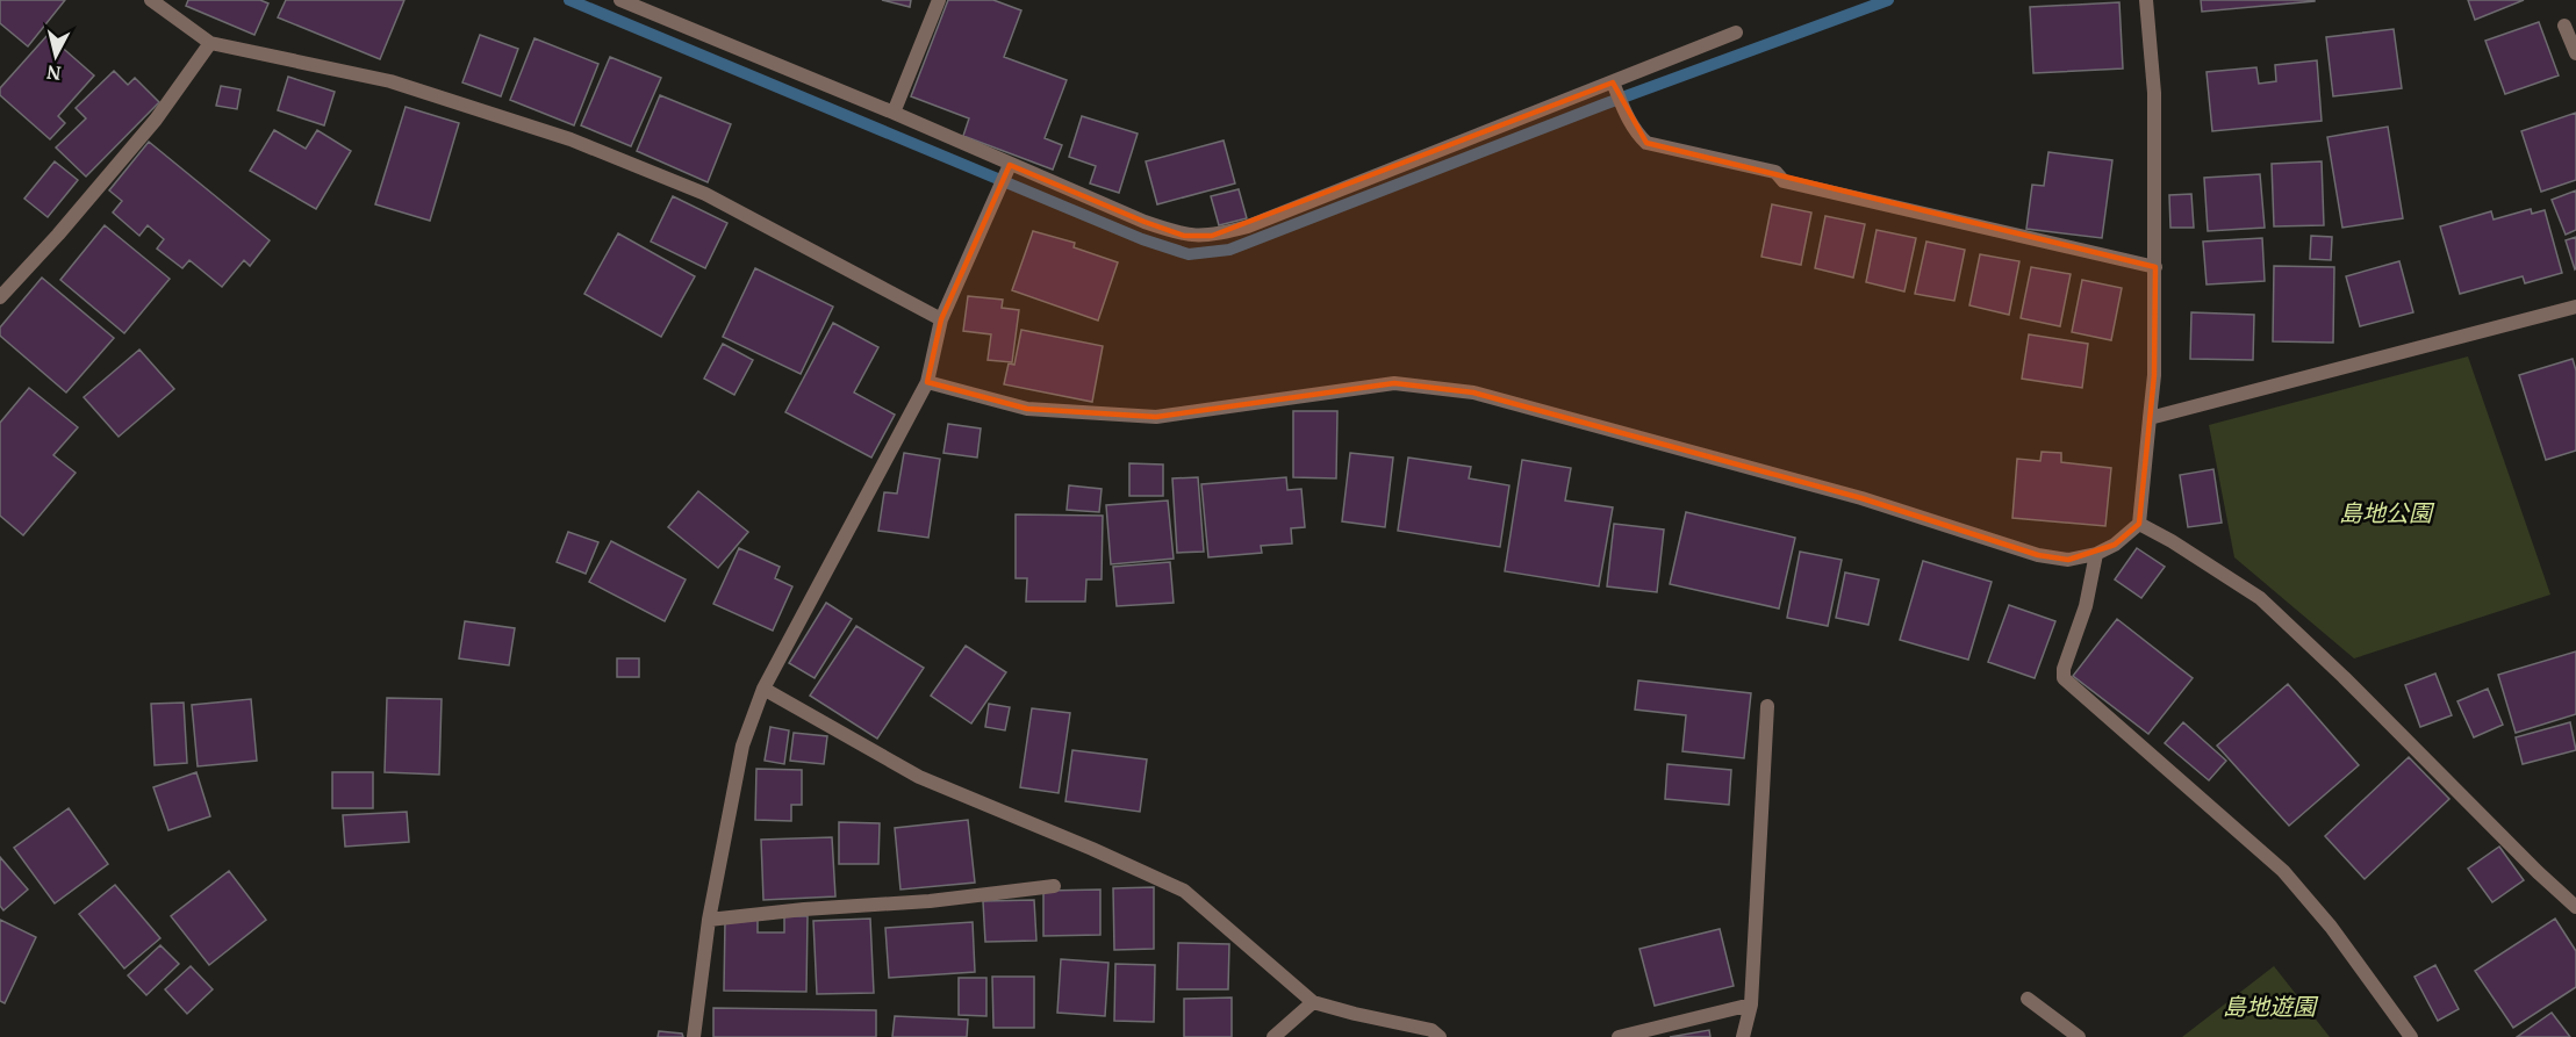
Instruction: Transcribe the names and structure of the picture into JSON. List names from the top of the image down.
{
  "parks": ["島地公園", "島地遊園"],
  "north": "bottom"
}
